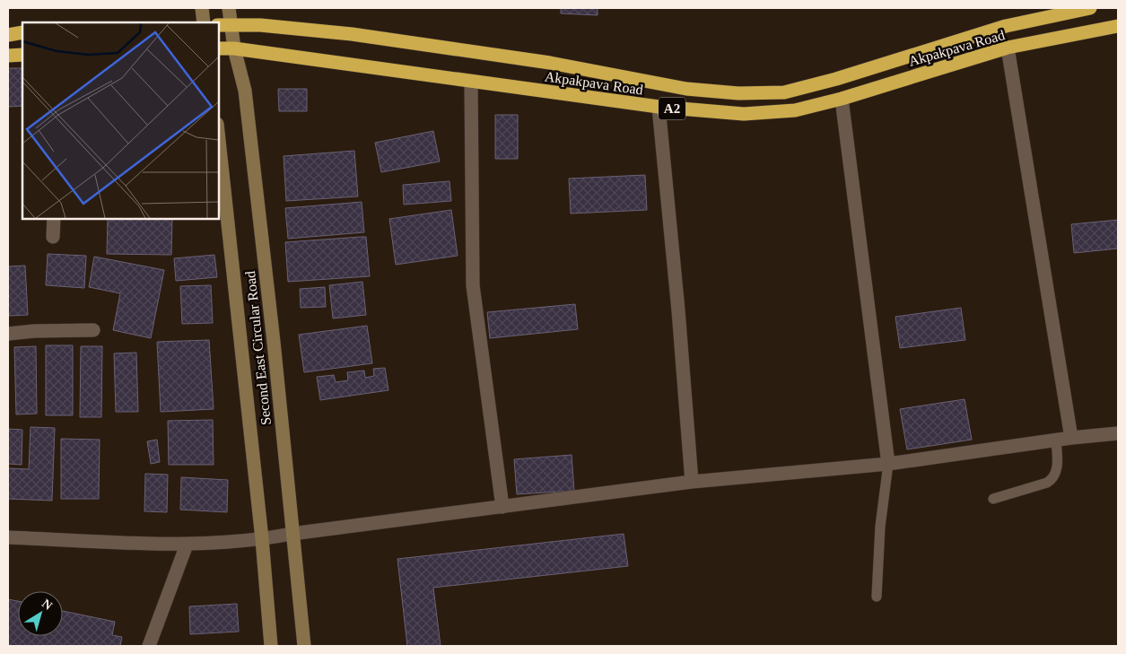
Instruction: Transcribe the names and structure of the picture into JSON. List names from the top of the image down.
{
  "streets": {
    "highway": ["Akpakpava Road", "A2"],
    "main road": ["Second East Circular Road"]
  },
  "crossings": [
    ["Akpakpava Road", "Second East Circular Road"]
  ],
  "north": "top right"
}
